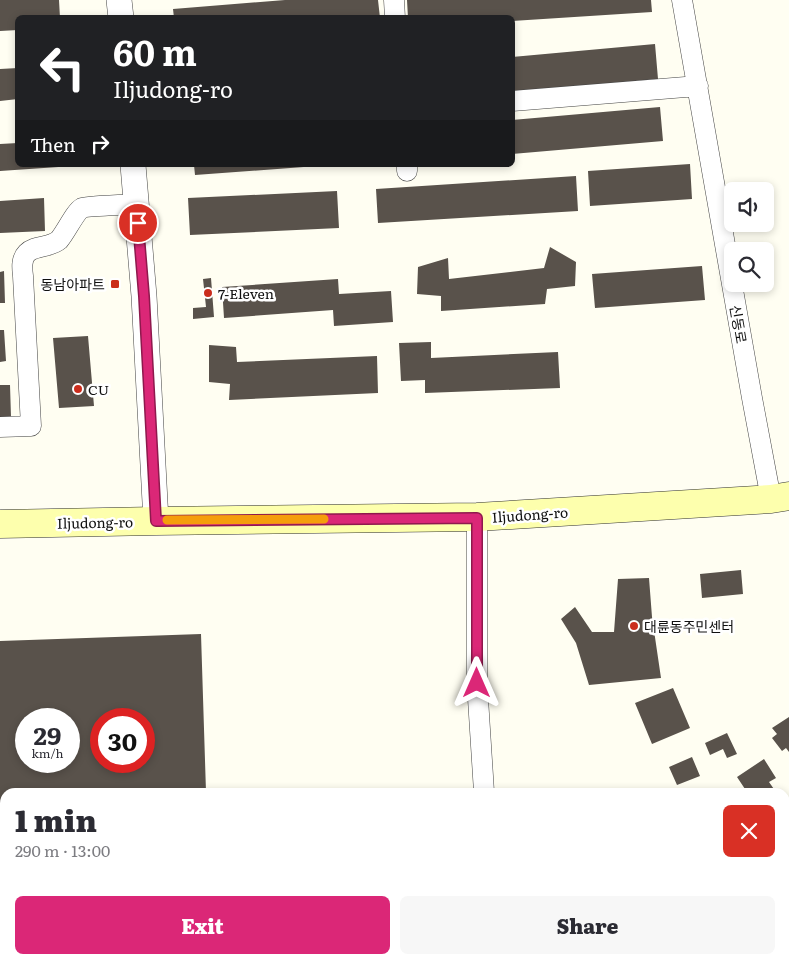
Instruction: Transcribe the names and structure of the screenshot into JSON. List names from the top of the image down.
{
  "streets": {
    "main road": ["Iljudong-ro"],
    "street": ["신동로"]
  },
  "crossings": [
    ["신동로", "Iljudong-ro"]
  ],
  "places": {
    "transit": ["동남아파트"],
    "other": ["7-Eleven", "CU", "대륜동주민센터"]
  },
  "page": {
    "turn": ["60 m", "Iljudong-ro"],
    "then": "Then",
    "speed": "29 km/h",
    "limit": "30",
    "heading": ["1 min", "290 m · 13:00"],
    "buttons": ["Exit", "Share"]
  }
}
